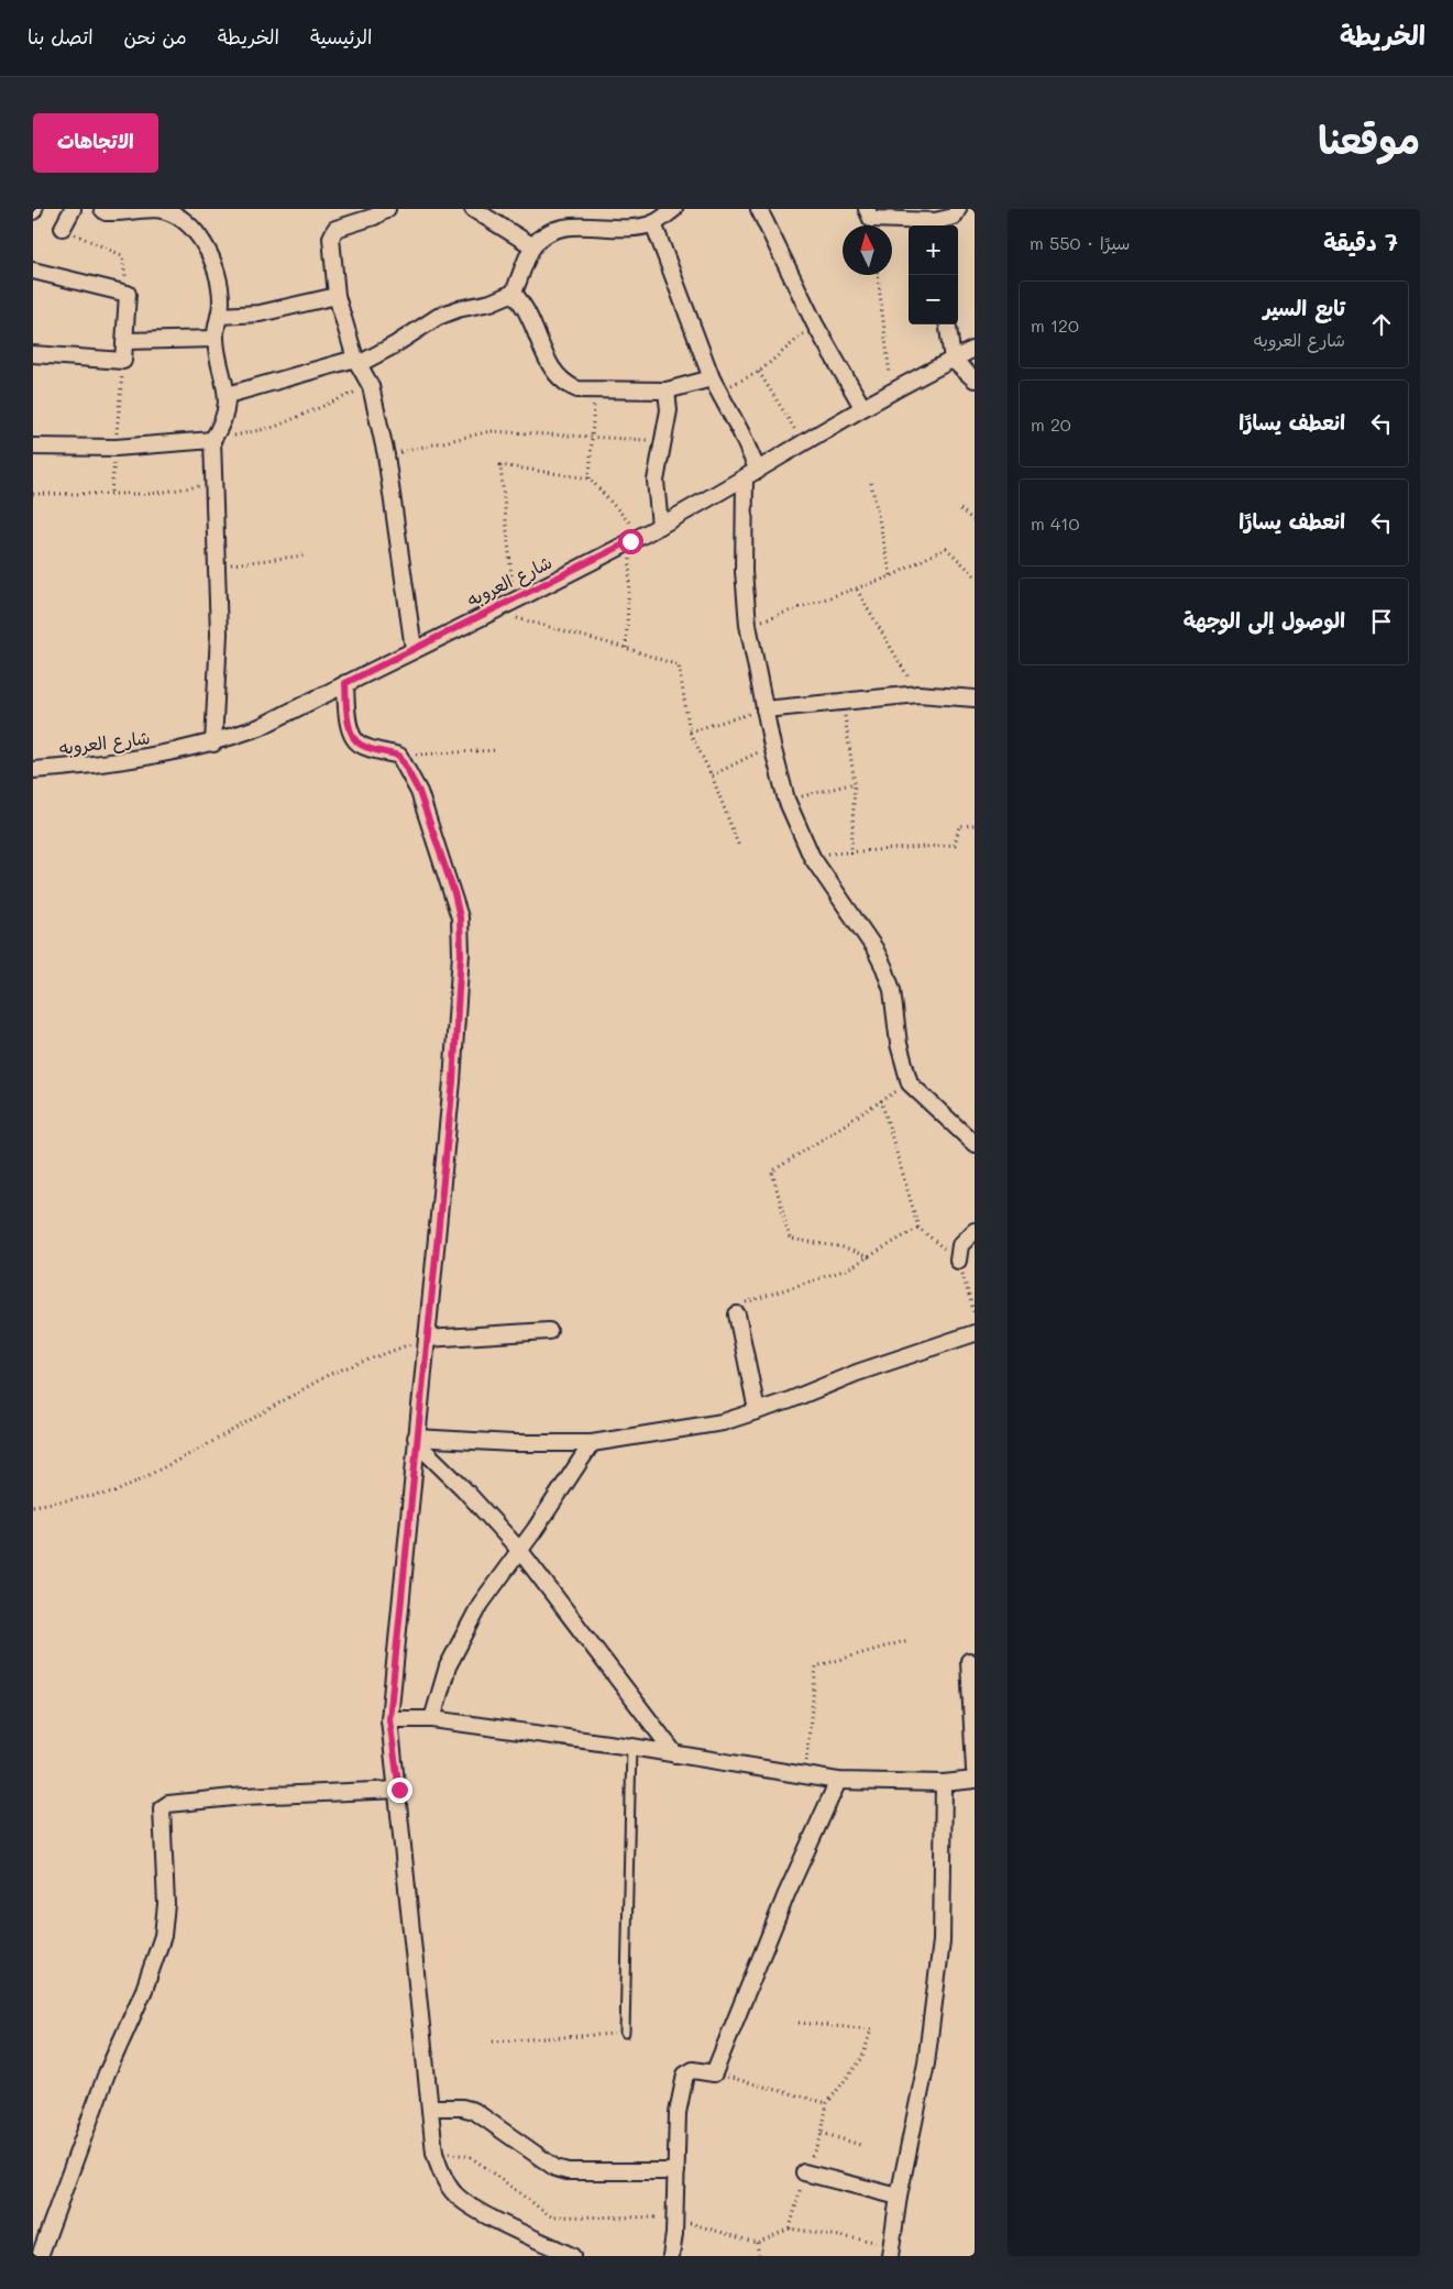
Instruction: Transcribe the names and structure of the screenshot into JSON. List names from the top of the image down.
{
  "streets": {
    "street": ["شارع العروبه"]
  },
  "north": "top",
  "page": {
    "header": "الخريطة",
    "nav": [
      "الرئيسية",
      "الخريطة",
      "من نحن",
      "اتصل بنا"
    ],
    "title": "موقعنا",
    "buttons": "الاتجاهات",
    "heading": ["7 دقيقة", "سيرًا · 550 m"],
    "map_buttons": ["+", "−"],
    "list": [
      ["تابع السير", "شارع العروبه", "120 m"],
      ["انعطف يسارًا", "20 m"],
      ["انعطف يسارًا", "410 m"],
      "الوصول إلى الوجهة"
    ]
  }
}
